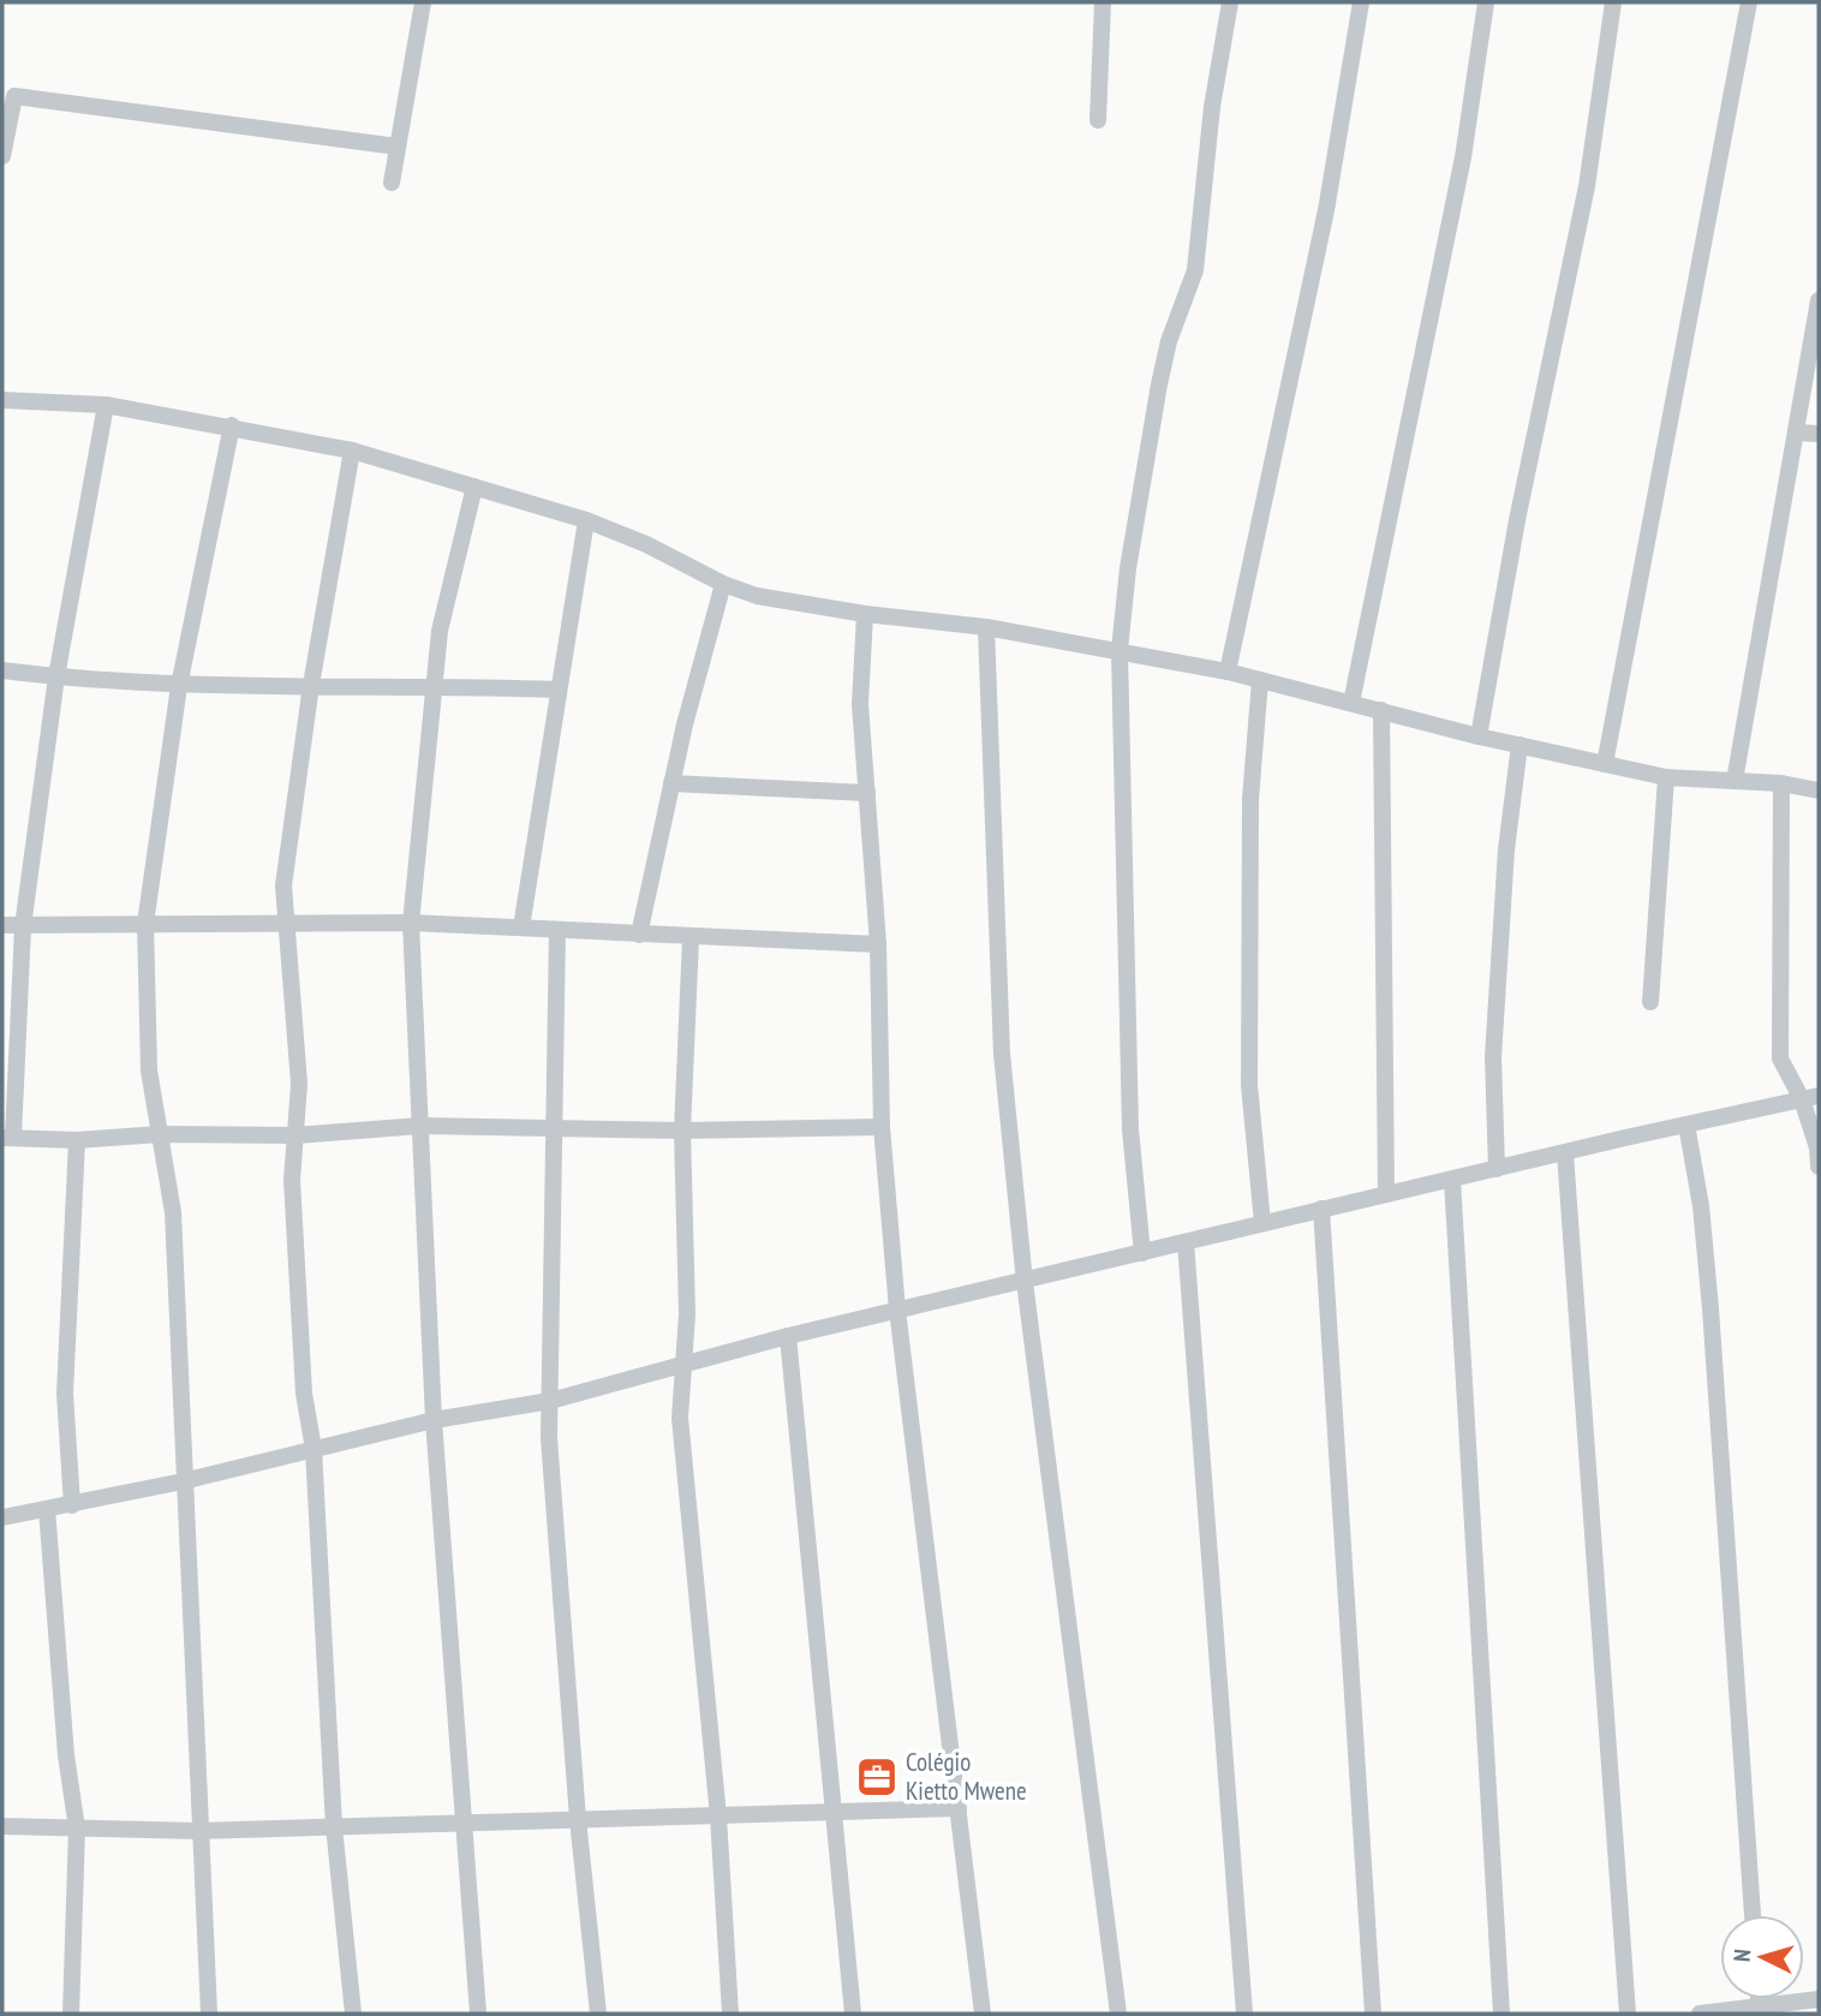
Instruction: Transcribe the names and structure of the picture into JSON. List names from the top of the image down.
{
  "places": {
    "office": ["Colégio Kietto Mwene"]
  },
  "north": "left"
}
